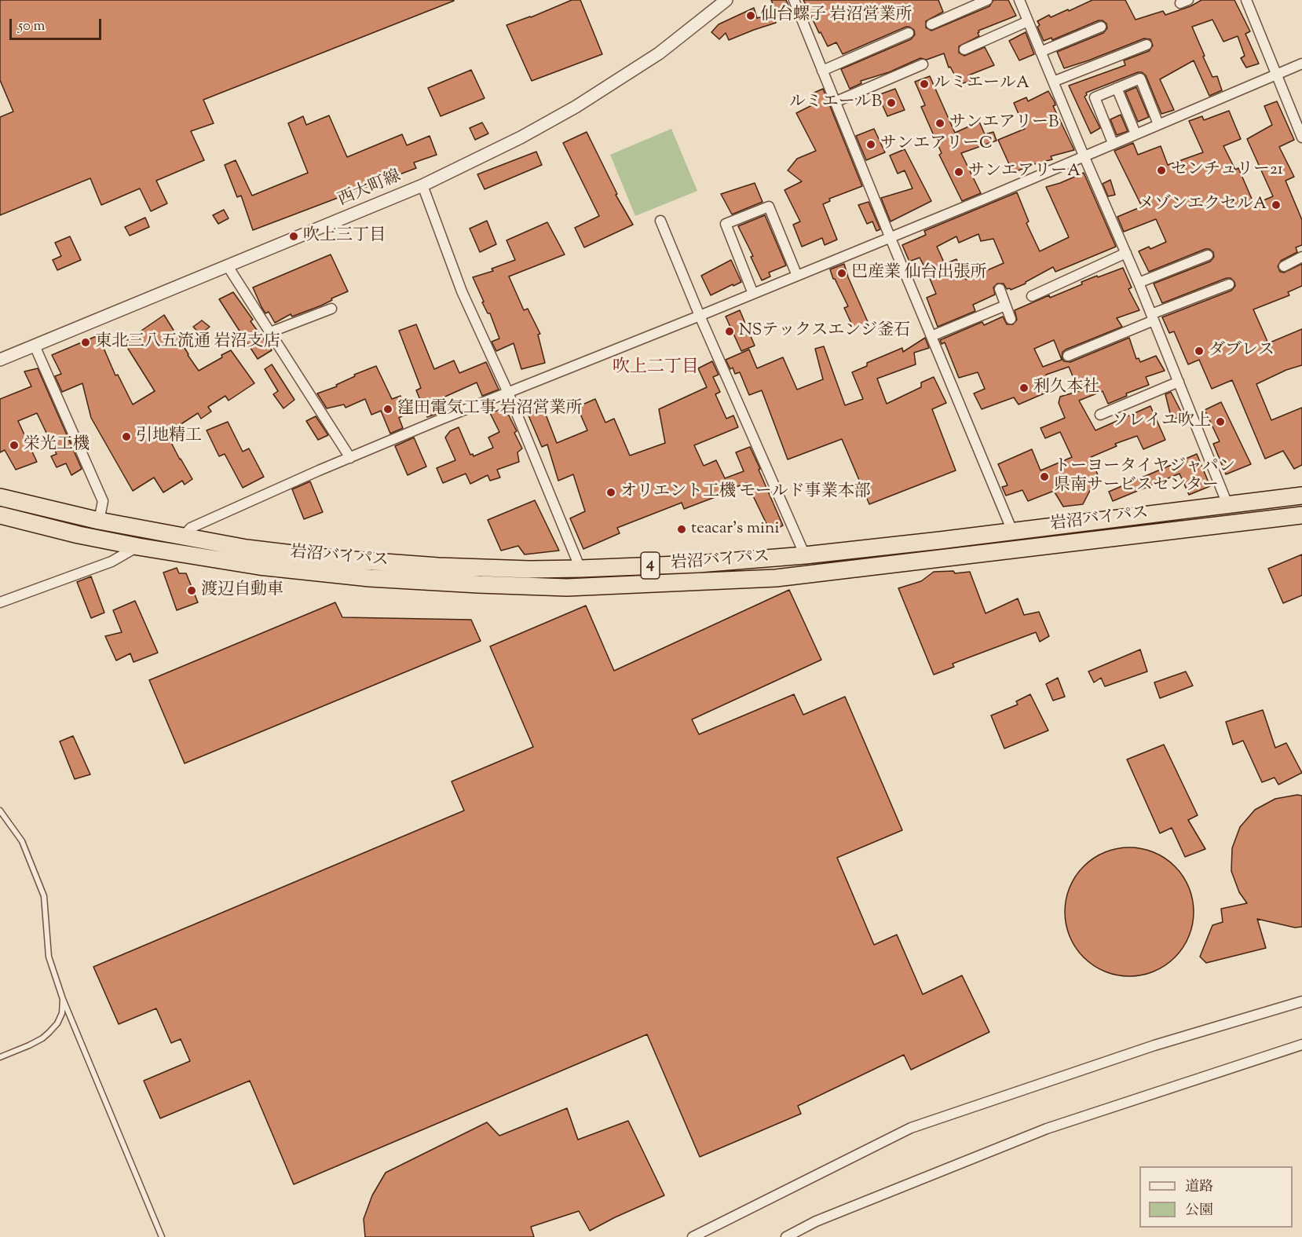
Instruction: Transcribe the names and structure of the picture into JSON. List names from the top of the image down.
{
  "streets": {
    "highway": ["岩沼バイパス", "4"],
    "street": ["西大町線"]
  },
  "districts": ["吹上二丁目"],
  "places": [
    "仙台螺子 岩沼営業所",
    "ルミエールA",
    "ルミエールB",
    "サンエアリーB",
    "サンエアリーC",
    "センチュリー21",
    "サンエアリーA",
    "メゾンエクセルA",
    "吹上三丁目",
    "巴産業 仙台出張所",
    "NSテックスエンジ釜石",
    "東北三八五流通 岩沼支店",
    "ダブレス",
    "利久本社",
    "窪田電気工事 岩沼営業所",
    "ソレイユ吹上",
    "引地精工",
    "栄光工機",
    "トーヨータイヤジャパン 県南サービスセンター",
    "オリエント工機 モールド事業本部",
    "teacar's mini",
    "渡辺自動車"
  ],
  "legend": ["道路", "公園"],
  "scale_bar": "50 m"
}
